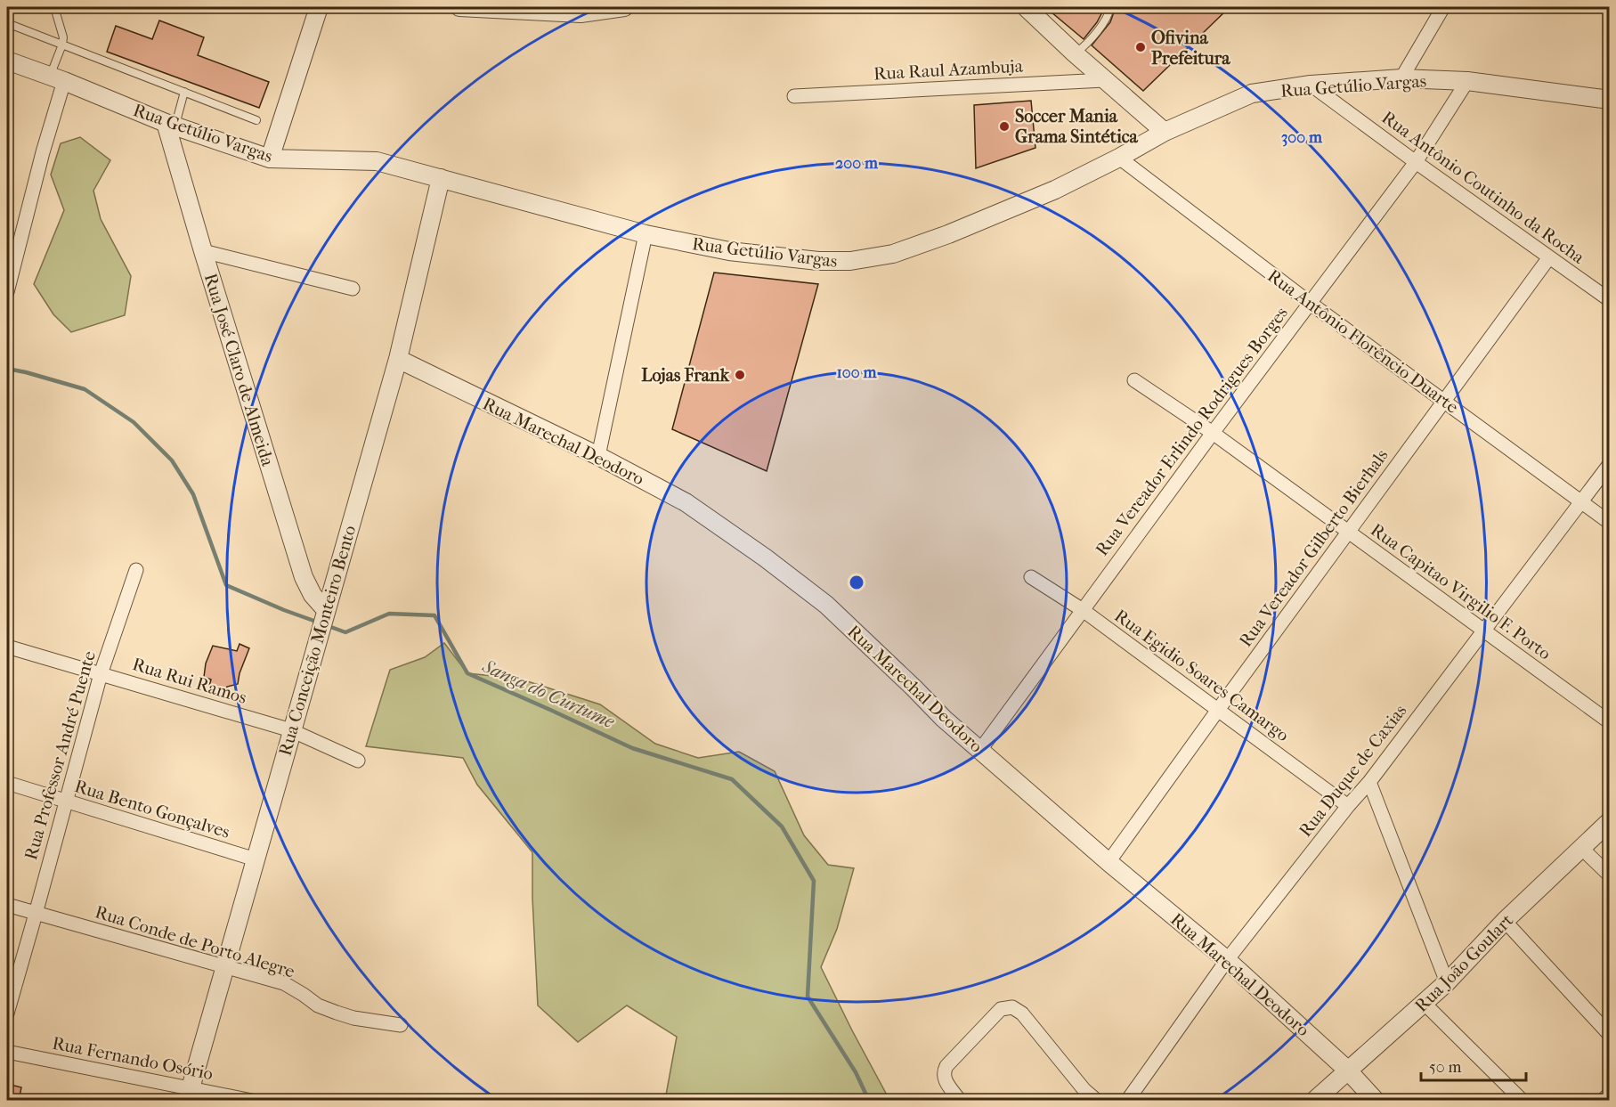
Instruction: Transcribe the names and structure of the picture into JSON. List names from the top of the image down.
{
  "streets": {
    "street": [
      "Rua Raul Azambuja",
      "Rua Getúlio Vargas",
      "Rua Antônio Coutinho da Rocha",
      "Rua Antônio Florêncio Duarte",
      "Rua José Claro de Almeida",
      "Rua Vereador Erlindo Rodrigues Borges",
      "Rua Marechal Deodoro",
      "Rua Vereador Gilberto Bierhals",
      "Rua Capitao Virgilio F. Porto",
      "Rua Conceição Monteiro Bento",
      "Rua Egidio Soares Camargo",
      "Rua Rui Ramos",
      "Rua Professor André Puente",
      "Rua Duque de Caxias",
      "Rua Bento Gonçalves",
      "Rua Conde de Porto Alegre",
      "Rua João Goulart",
      "Rua Fernando Osório"
    ]
  },
  "crossings": [
    ["Rua Getúlio Vargas", "Rua Antônio Coutinho da Rocha"],
    ["Rua Getúlio Vargas", "Rua Antônio Florêncio Duarte"],
    ["Rua Getúlio Vargas", "Rua José Claro de Almeida"],
    ["Rua Getúlio Vargas", "Rua Vereador Erlindo Rodrigues Borges"],
    ["Rua Getúlio Vargas", "Rua Conceição Monteiro Bento"],
    ["Rua Antônio Coutinho da Rocha", "Rua Vereador Erlindo Rodrigues Borges"],
    ["Rua Antônio Coutinho da Rocha", "Rua Vereador Gilberto Bierhals"],
    ["Rua Antônio Florêncio Duarte", "Rua Vereador Erlindo Rodrigues Borges"],
    ["Rua Antônio Florêncio Duarte", "Rua Vereador Gilberto Bierhals"],
    ["Rua Antônio Florêncio Duarte", "Rua Duque de Caxias"],
    ["Rua José Claro de Almeida", "Rua Conceição Monteiro Bento"],
    ["Rua Vereador Erlindo Rodrigues Borges", "Rua Marechal Deodoro"],
    ["Rua Vereador Erlindo Rodrigues Borges", "Rua Capitao Virgilio F. Porto"],
    ["Rua Vereador Erlindo Rodrigues Borges", "Rua Egidio Soares Camargo"],
    ["Rua Marechal Deodoro", "Rua Vereador Gilberto Bierhals"],
    ["Rua Marechal Deodoro", "Rua Conceição Monteiro Bento"],
    ["Rua Marechal Deodoro", "Rua Duque de Caxias"],
    ["Rua Marechal Deodoro", "Rua João Goulart"],
    ["Rua Vereador Gilberto Bierhals", "Rua Capitao Virgilio F. Porto"],
    ["Rua Vereador Gilberto Bierhals", "Rua Egidio Soares Camargo"],
    ["Rua Capitao Virgilio F. Porto", "Rua Duque de Caxias"],
    ["Rua Conceição Monteiro Bento", "Rua Rui Ramos"],
    ["Rua Conceição Monteiro Bento", "Rua Bento Gonçalves"],
    ["Rua Conceição Monteiro Bento", "Rua Conde de Porto Alegre"],
    ["Rua Conceição Monteiro Bento", "Rua Fernando Osório"],
    ["Rua Egidio Soares Camargo", "Rua Duque de Caxias"],
    ["Rua Rui Ramos", "Rua Professor André Puente"],
    ["Rua Professor André Puente", "Rua Bento Gonçalves"],
    ["Rua Professor André Puente", "Rua Conde de Porto Alegre"]
  ],
  "water": ["Sanga do Curtume"],
  "places": ["Ofivina Prefeitura", "Soccer Mania Grama Sintética", "Lojas Frank"],
  "scale_bar": "50 m",
  "rings": ["300 m", "200 m", "100 m"]
}
